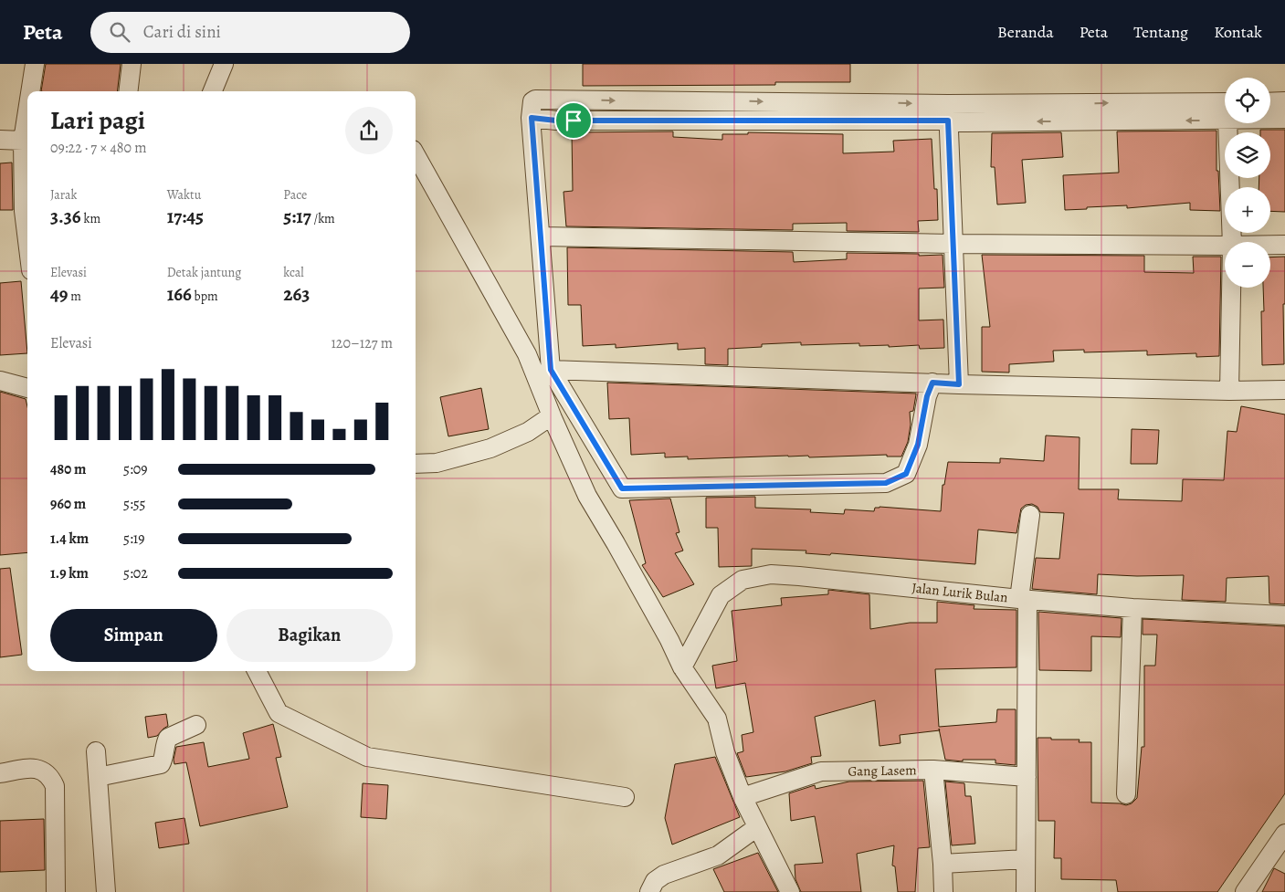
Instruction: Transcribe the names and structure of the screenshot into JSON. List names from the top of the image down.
{
  "streets": {
    "street": ["Jalan Lurik Bulan", "Gang Lasem"]
  },
  "page": {
    "header": "Peta",
    "search": "Cari di sini",
    "nav": [
      "Beranda",
      "Peta",
      "Tentang",
      "Kontak"
    ],
    "map_buttons": ["+", "−"],
    "heading": ["Lari pagi", "09:22 · 7 × 480 m"],
    "stats": [
      ["Jarak", "3.36 km"],
      ["Waktu", "17:45"],
      ["Pace", "5:17 /km"],
      ["Elevasi", "49 m"],
      ["Detak jantung", "166 bpm"],
      ["kcal", "263"]
    ],
    "chart": ["Elevasi", "120–127 m"],
    "list": [
      {
        "name": "480 m",
        "note": "5:09"
      },
      {
        "name": "960 m",
        "note": "5:55"
      },
      {
        "name": "1.4 km",
        "note": "5:19"
      },
      {
        "name": "1.9 km",
        "note": "5:02"
      }
    ],
    "buttons": ["Simpan", "Bagikan"]
  }
}
